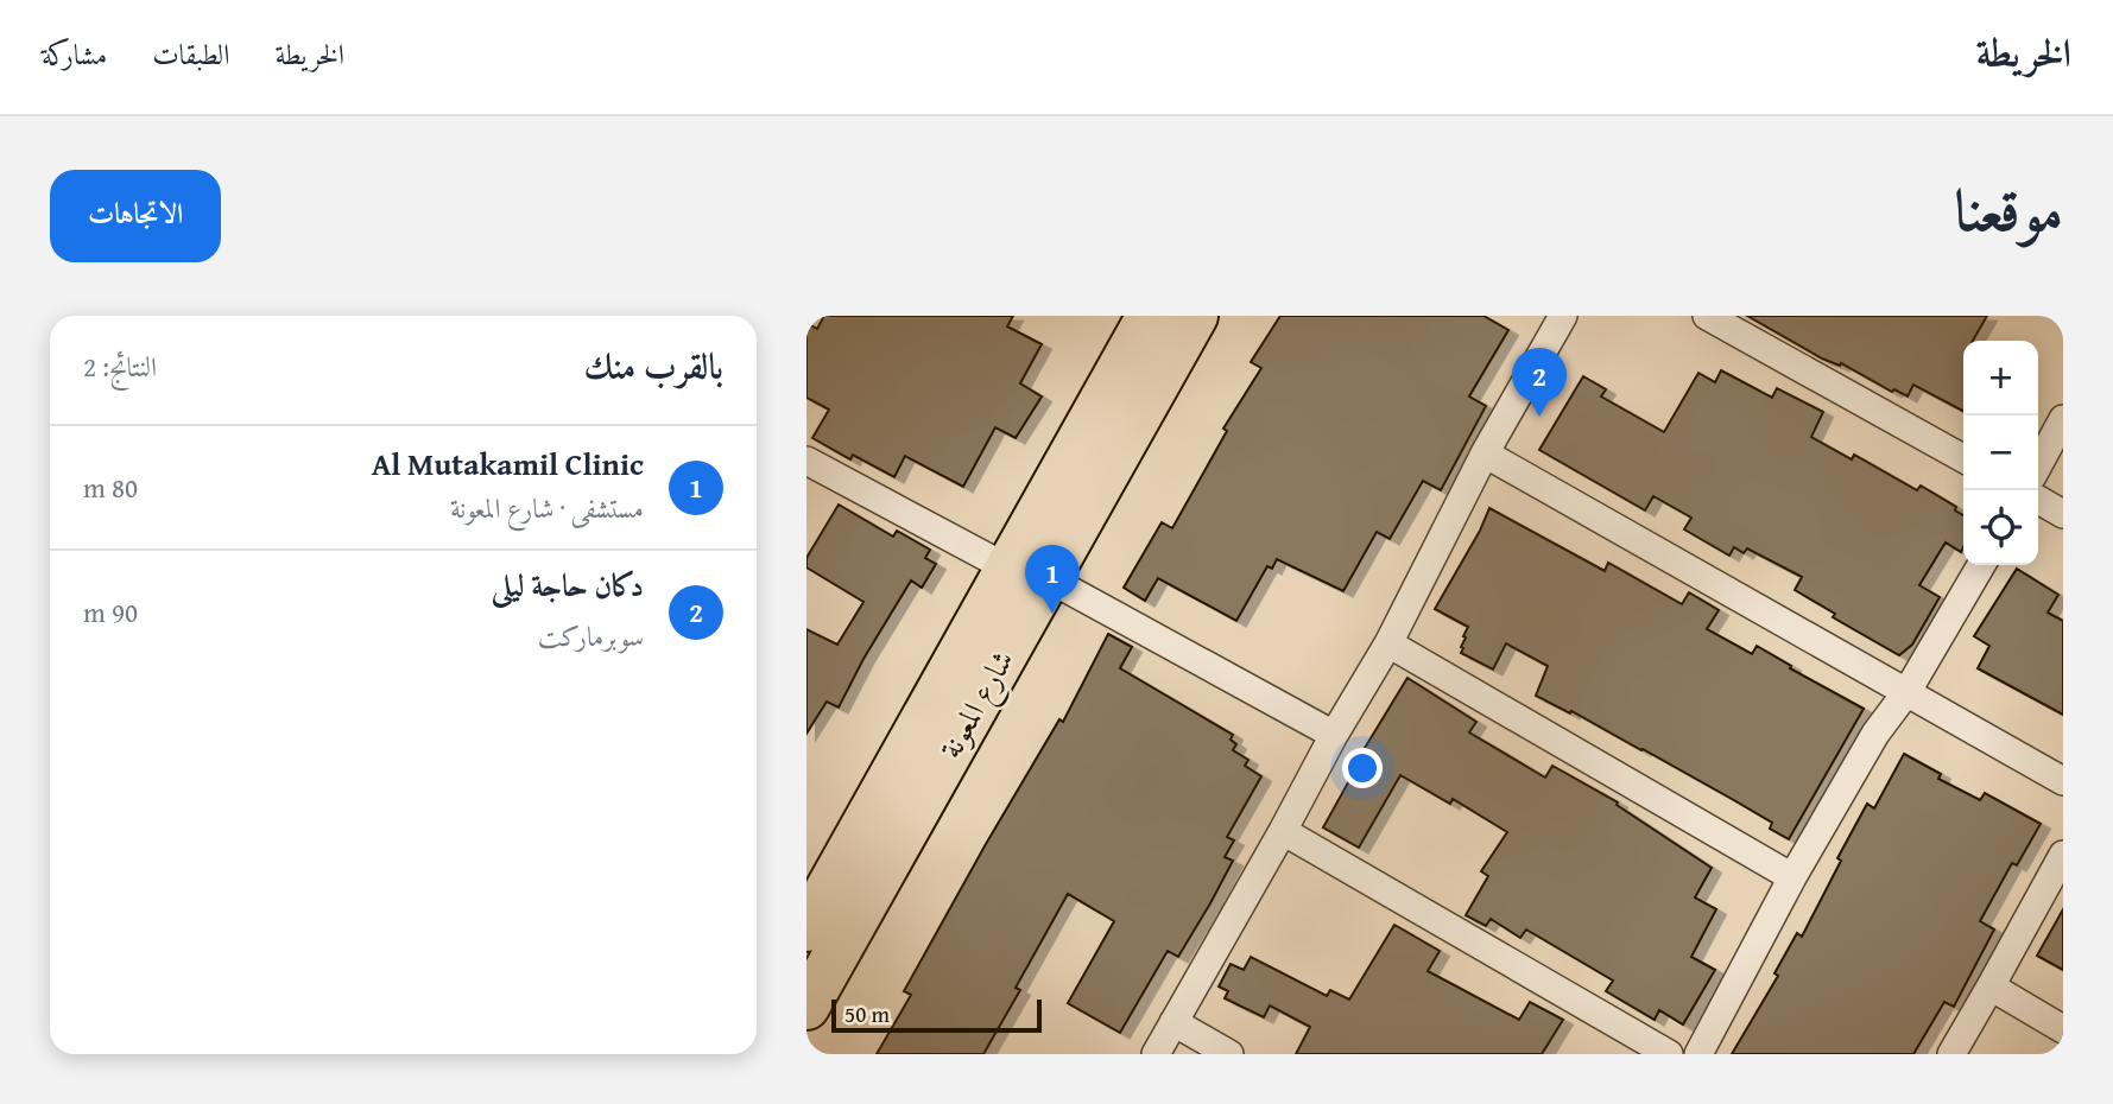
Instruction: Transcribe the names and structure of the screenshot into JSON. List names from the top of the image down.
{
  "streets": {
    "highway": ["شارع المعونة"]
  },
  "scale_bar": "50 m",
  "page": {
    "header": "الخريطة",
    "nav": ["الخريطة", "الطبقات", "مشاركة"],
    "title": "موقعنا",
    "buttons": "الاتجاهات",
    "heading": ["بالقرب منك", "النتائج: 2"],
    "map_buttons": ["+", "−"],
    "pins": ["2", "1"],
    "list": [
      {
        "mark": "1",
        "name": "Al Mutakamil Clinic",
        "note": "مستشفى · شارع المعونة",
        "value": "80 m"
      },
      {
        "mark": "2",
        "name": "دكان حاجة ليلى",
        "note": "سوبرماركت",
        "value": "90 m"
      }
    ],
    "scale": "50 m"
  }
}
